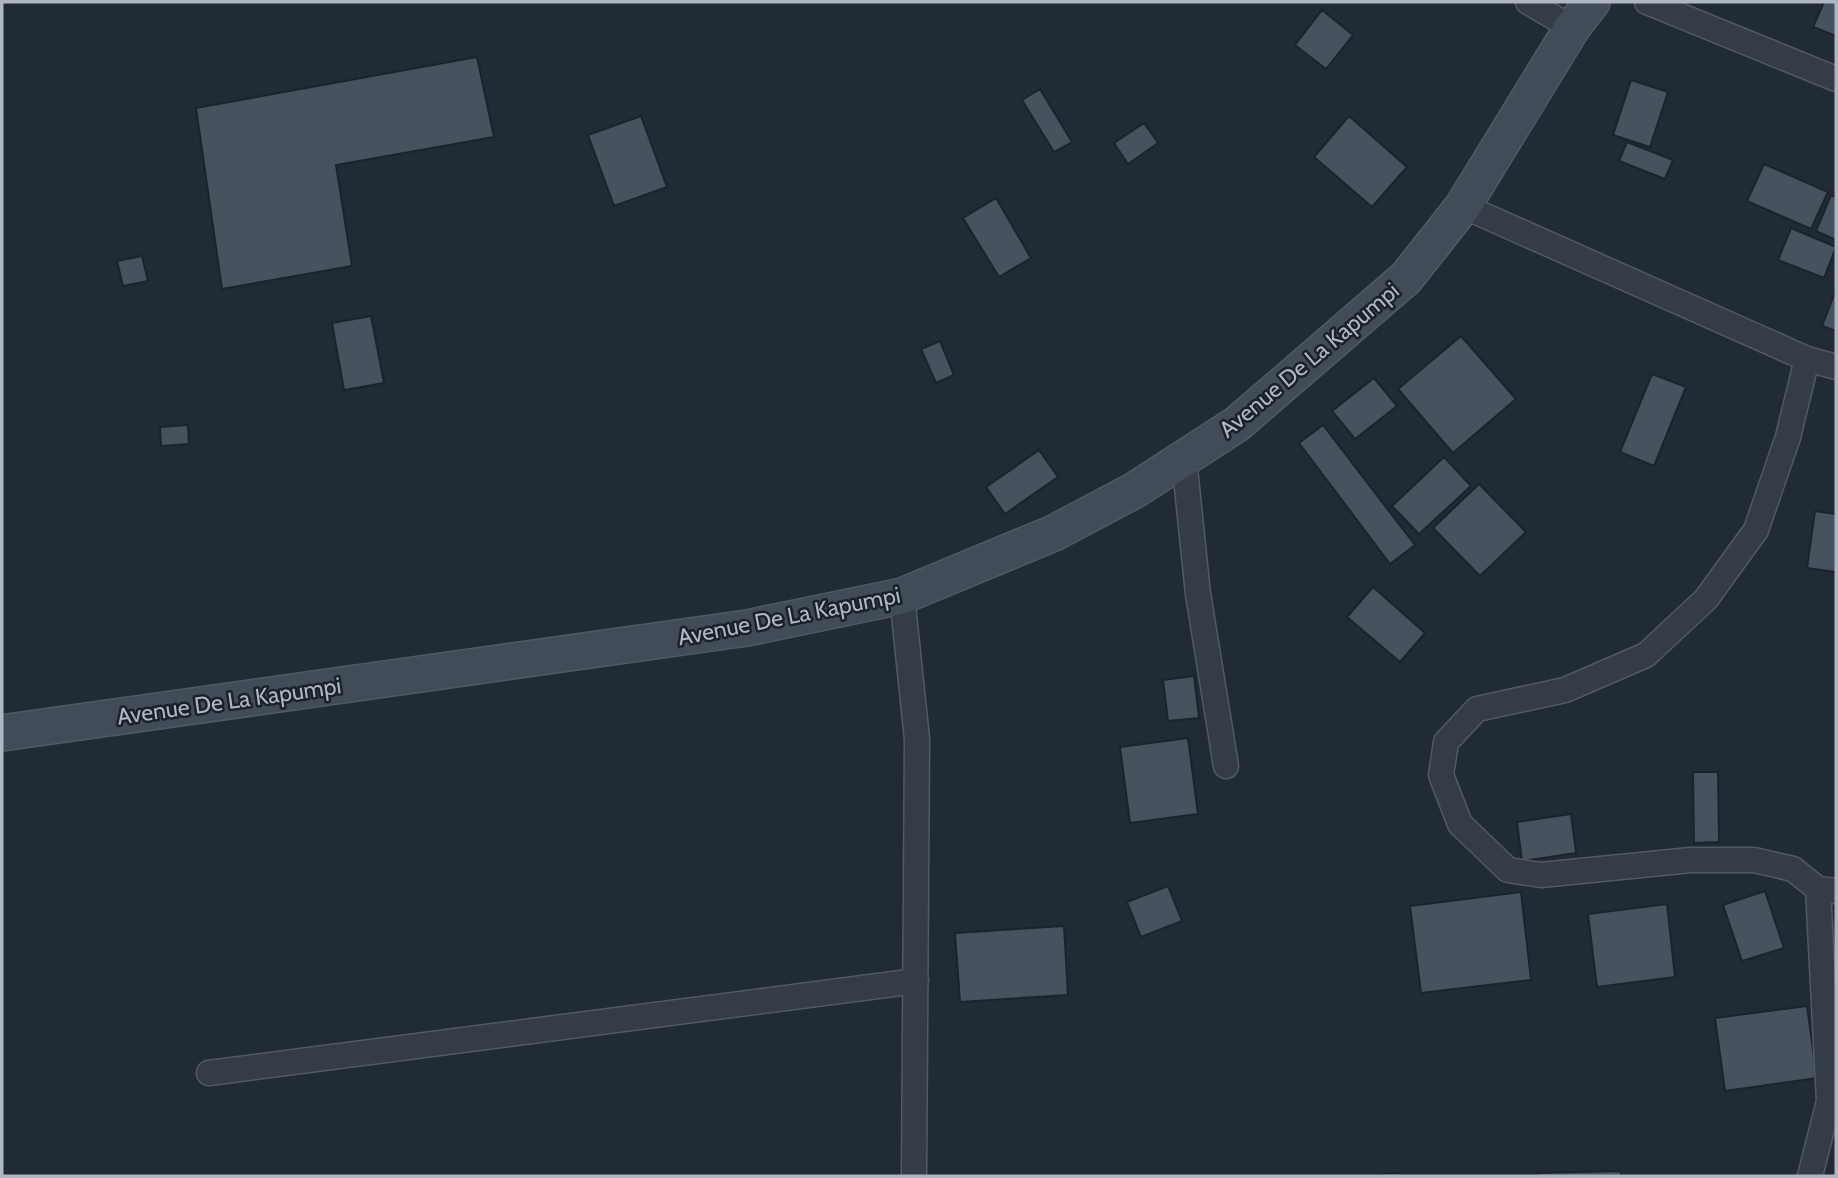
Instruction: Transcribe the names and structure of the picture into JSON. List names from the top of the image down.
{
  "streets": {
    "main road": ["Avenue De La Kapumpi"]
  }
}
